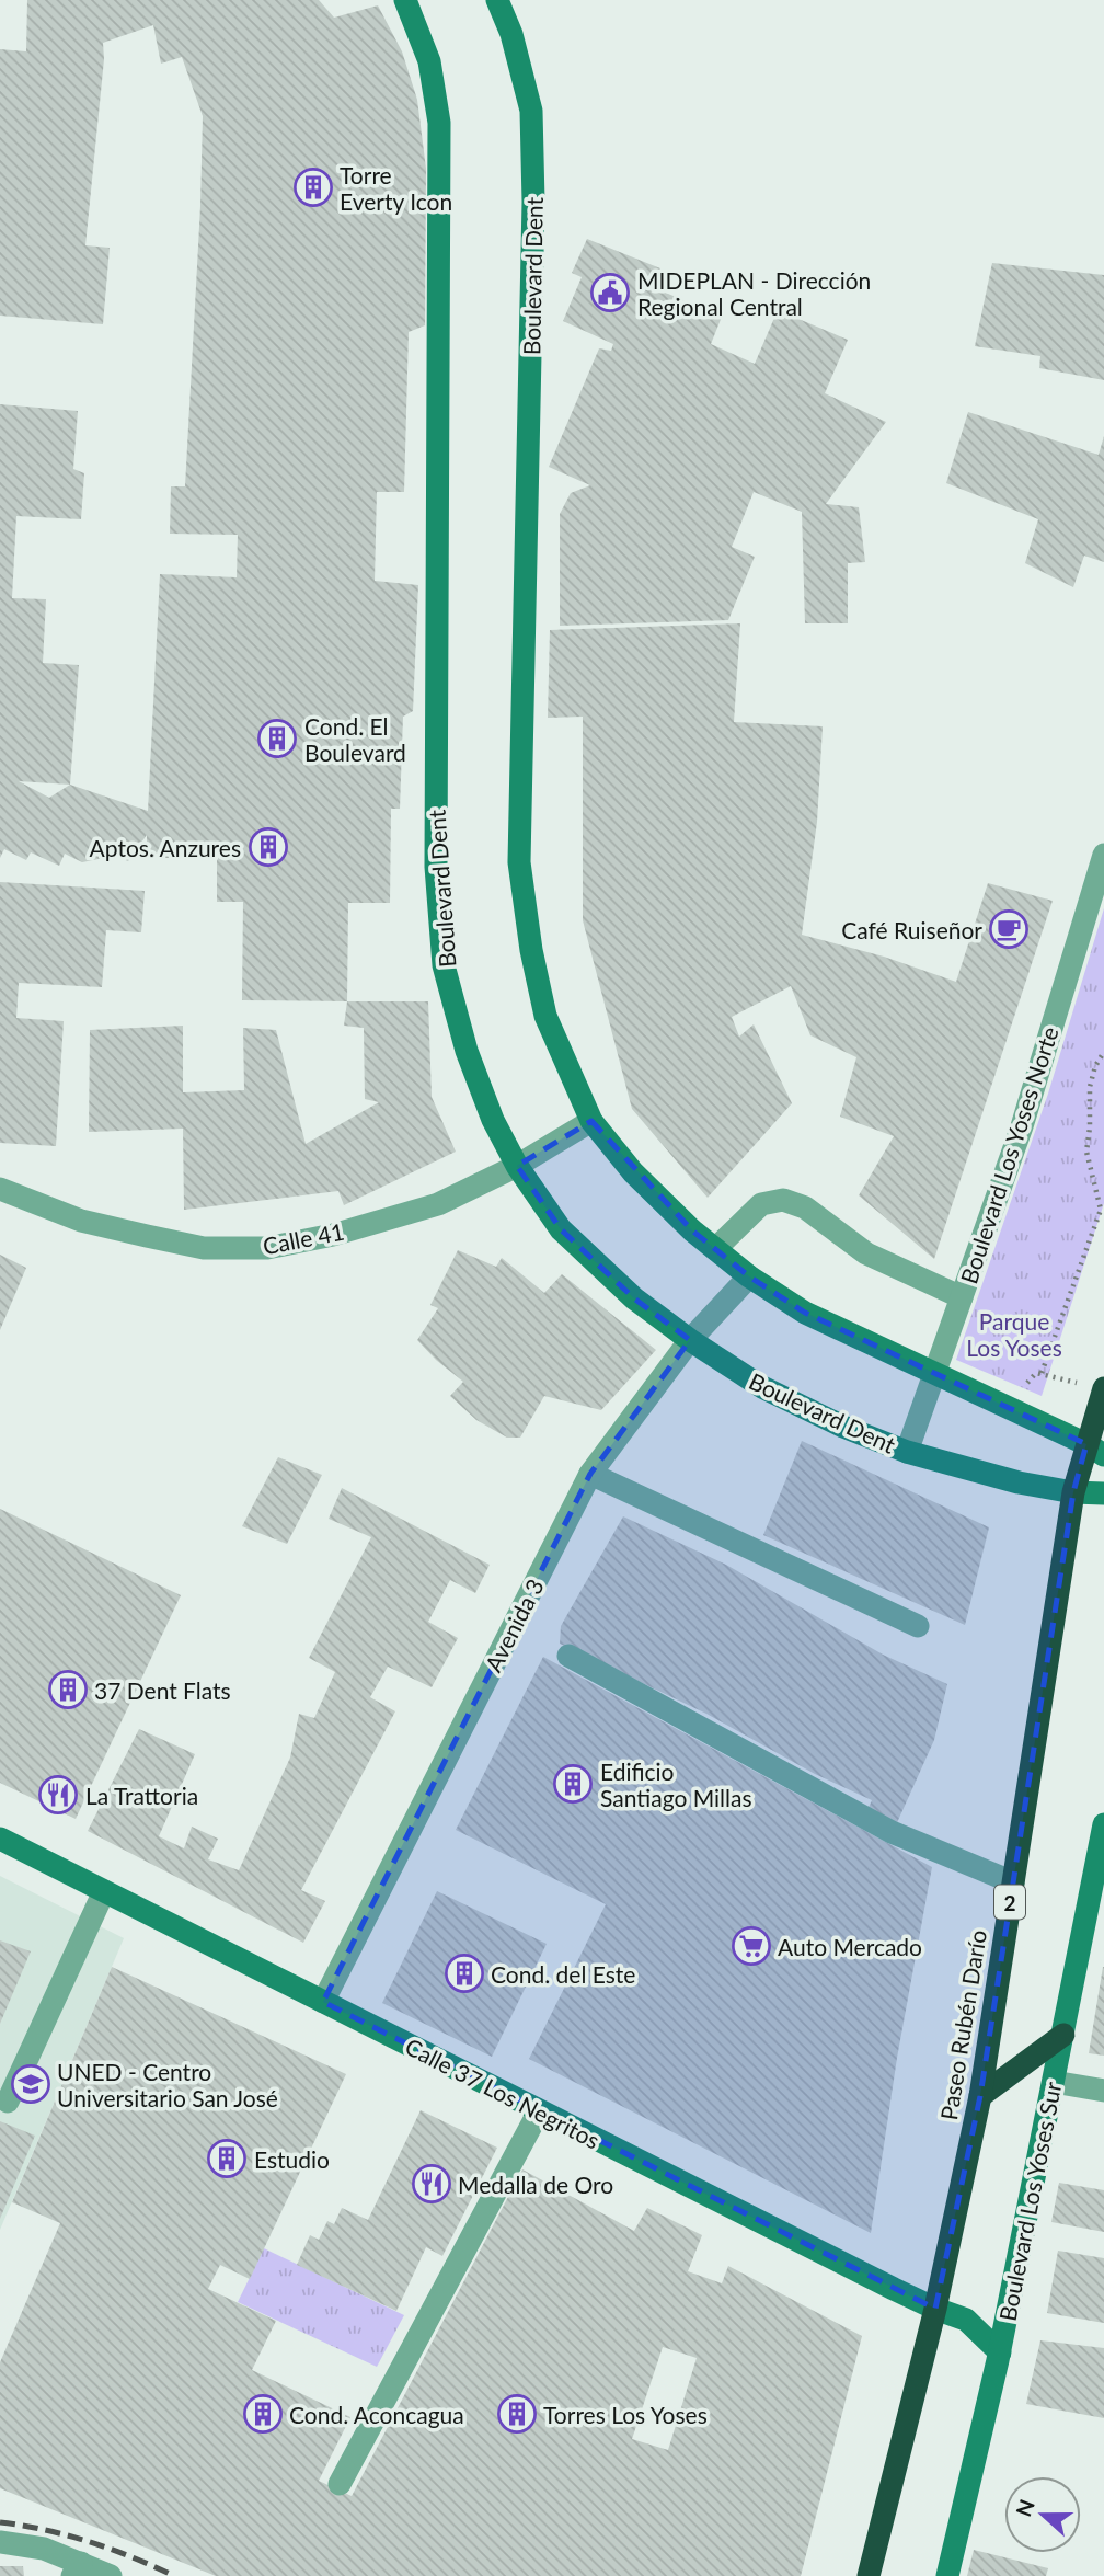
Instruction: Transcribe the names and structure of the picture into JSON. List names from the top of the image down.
{
  "streets": {
    "highway": ["2", "Paseo Rubén Darío"],
    "street": [
      "Boulevard Dent",
      "Boulevard Los Yoses Norte",
      "Calle 41",
      "Avenida 3",
      "Calle 37 Los Negritos",
      "Boulevard Los Yoses Sur"
    ]
  },
  "crossings": [
    ["Boulevard Dent", "Boulevard Los Yoses Norte"],
    ["Boulevard Dent", "Calle 41"],
    ["Boulevard Dent", "Avenida 3"],
    ["Boulevard Dent", "Paseo Rubén Darío"],
    ["Avenida 3", "Calle 37 Los Negritos"],
    ["Paseo Rubén Darío", "Calle 37 Los Negritos"],
    ["Calle 37 Los Negritos", "Boulevard Los Yoses Sur"]
  ],
  "parks": ["Parque Los Yoses"],
  "places": {
    "building": [
      "Torre Everty Icon",
      "Cond. El Boulevard",
      "Aptos. Anzures",
      "37 Dent Flats",
      "Edificio Santiago Millas",
      "Cond. del Este",
      "Estudio",
      "Cond. Aconcagua",
      "Torres Los Yoses"
    ],
    "public building": ["MIDEPLAN - Dirección Regional Central"],
    "cafe": ["Café Ruiseñor"],
    "restaurant": ["La Trattoria", "Medalla de Oro"],
    "supermarket": ["Auto Mercado"],
    "school or university": ["UNED - Centro Universitario San José"]
  },
  "north": "left"
}
